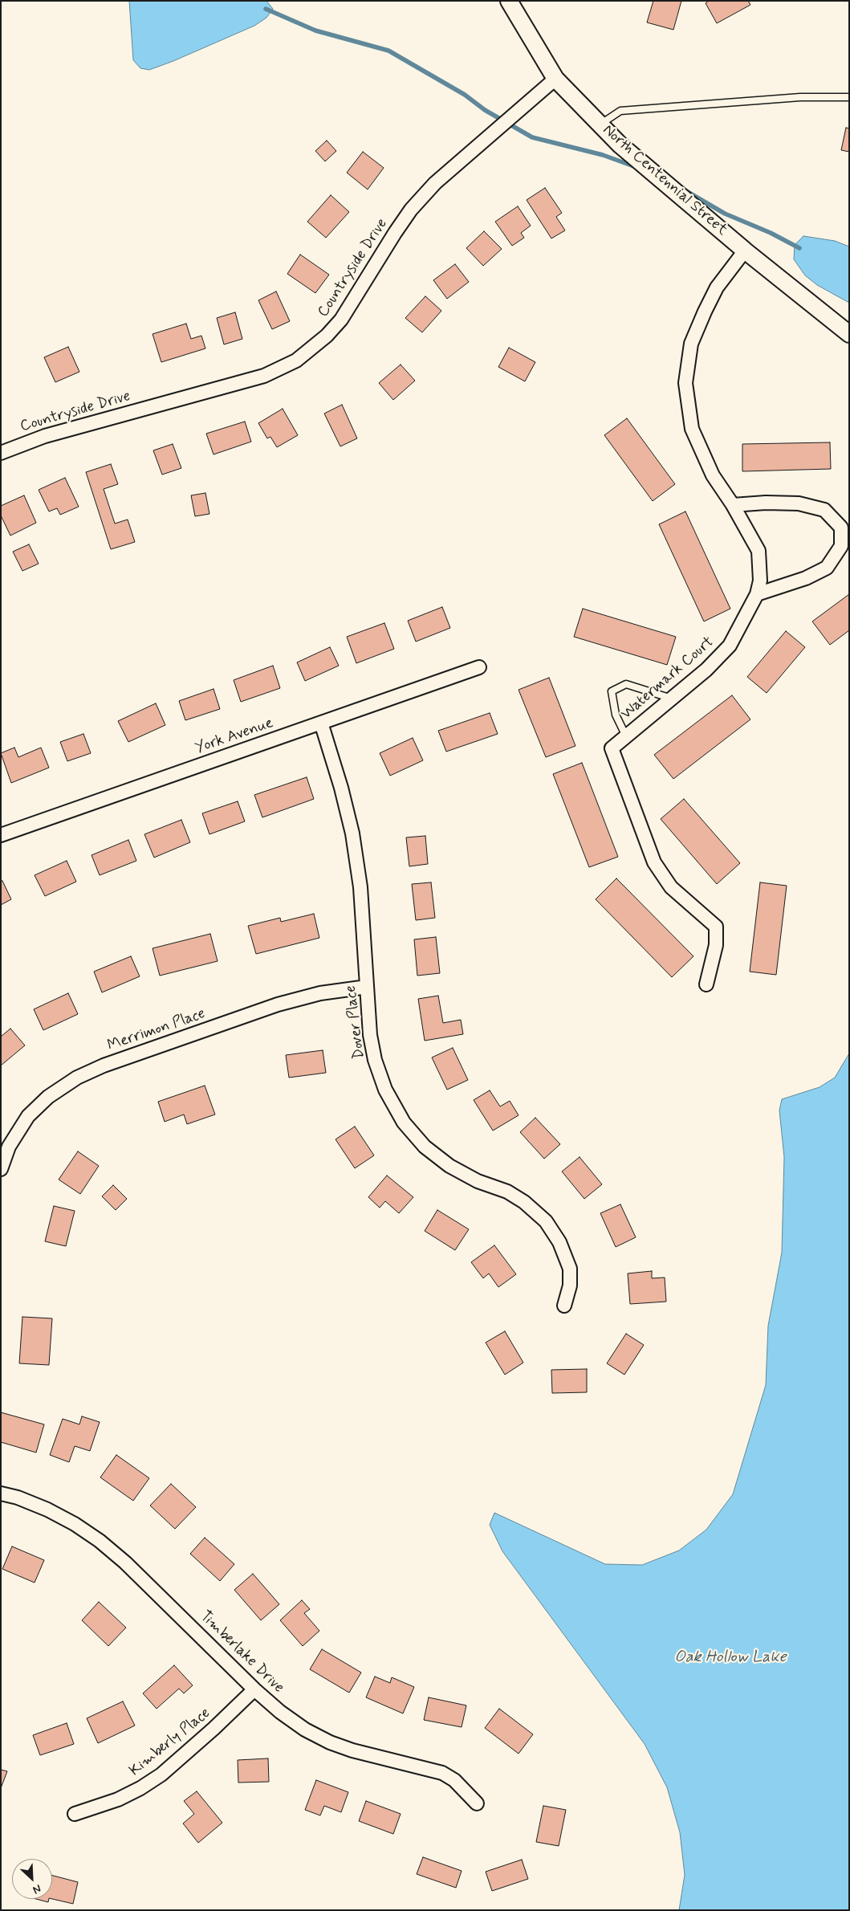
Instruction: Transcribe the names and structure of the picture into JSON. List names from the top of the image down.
{
  "streets": {
    "street": [
      "North Centennial Street",
      "Countryside Drive",
      "Watermark Court",
      "York Avenue",
      "Dover Place",
      "Merrimon Place",
      "Timberlake Drive",
      "Kimberly Place"
    ]
  },
  "crossings": [
    ["North Centennial Street", "Countryside Drive"],
    ["North Centennial Street", "Watermark Court"],
    ["York Avenue", "Dover Place"],
    ["Dover Place", "Merrimon Place"],
    ["Timberlake Drive", "Kimberly Place"]
  ],
  "water": ["Oak Hollow Lake"],
  "north": "bottom right"
}
